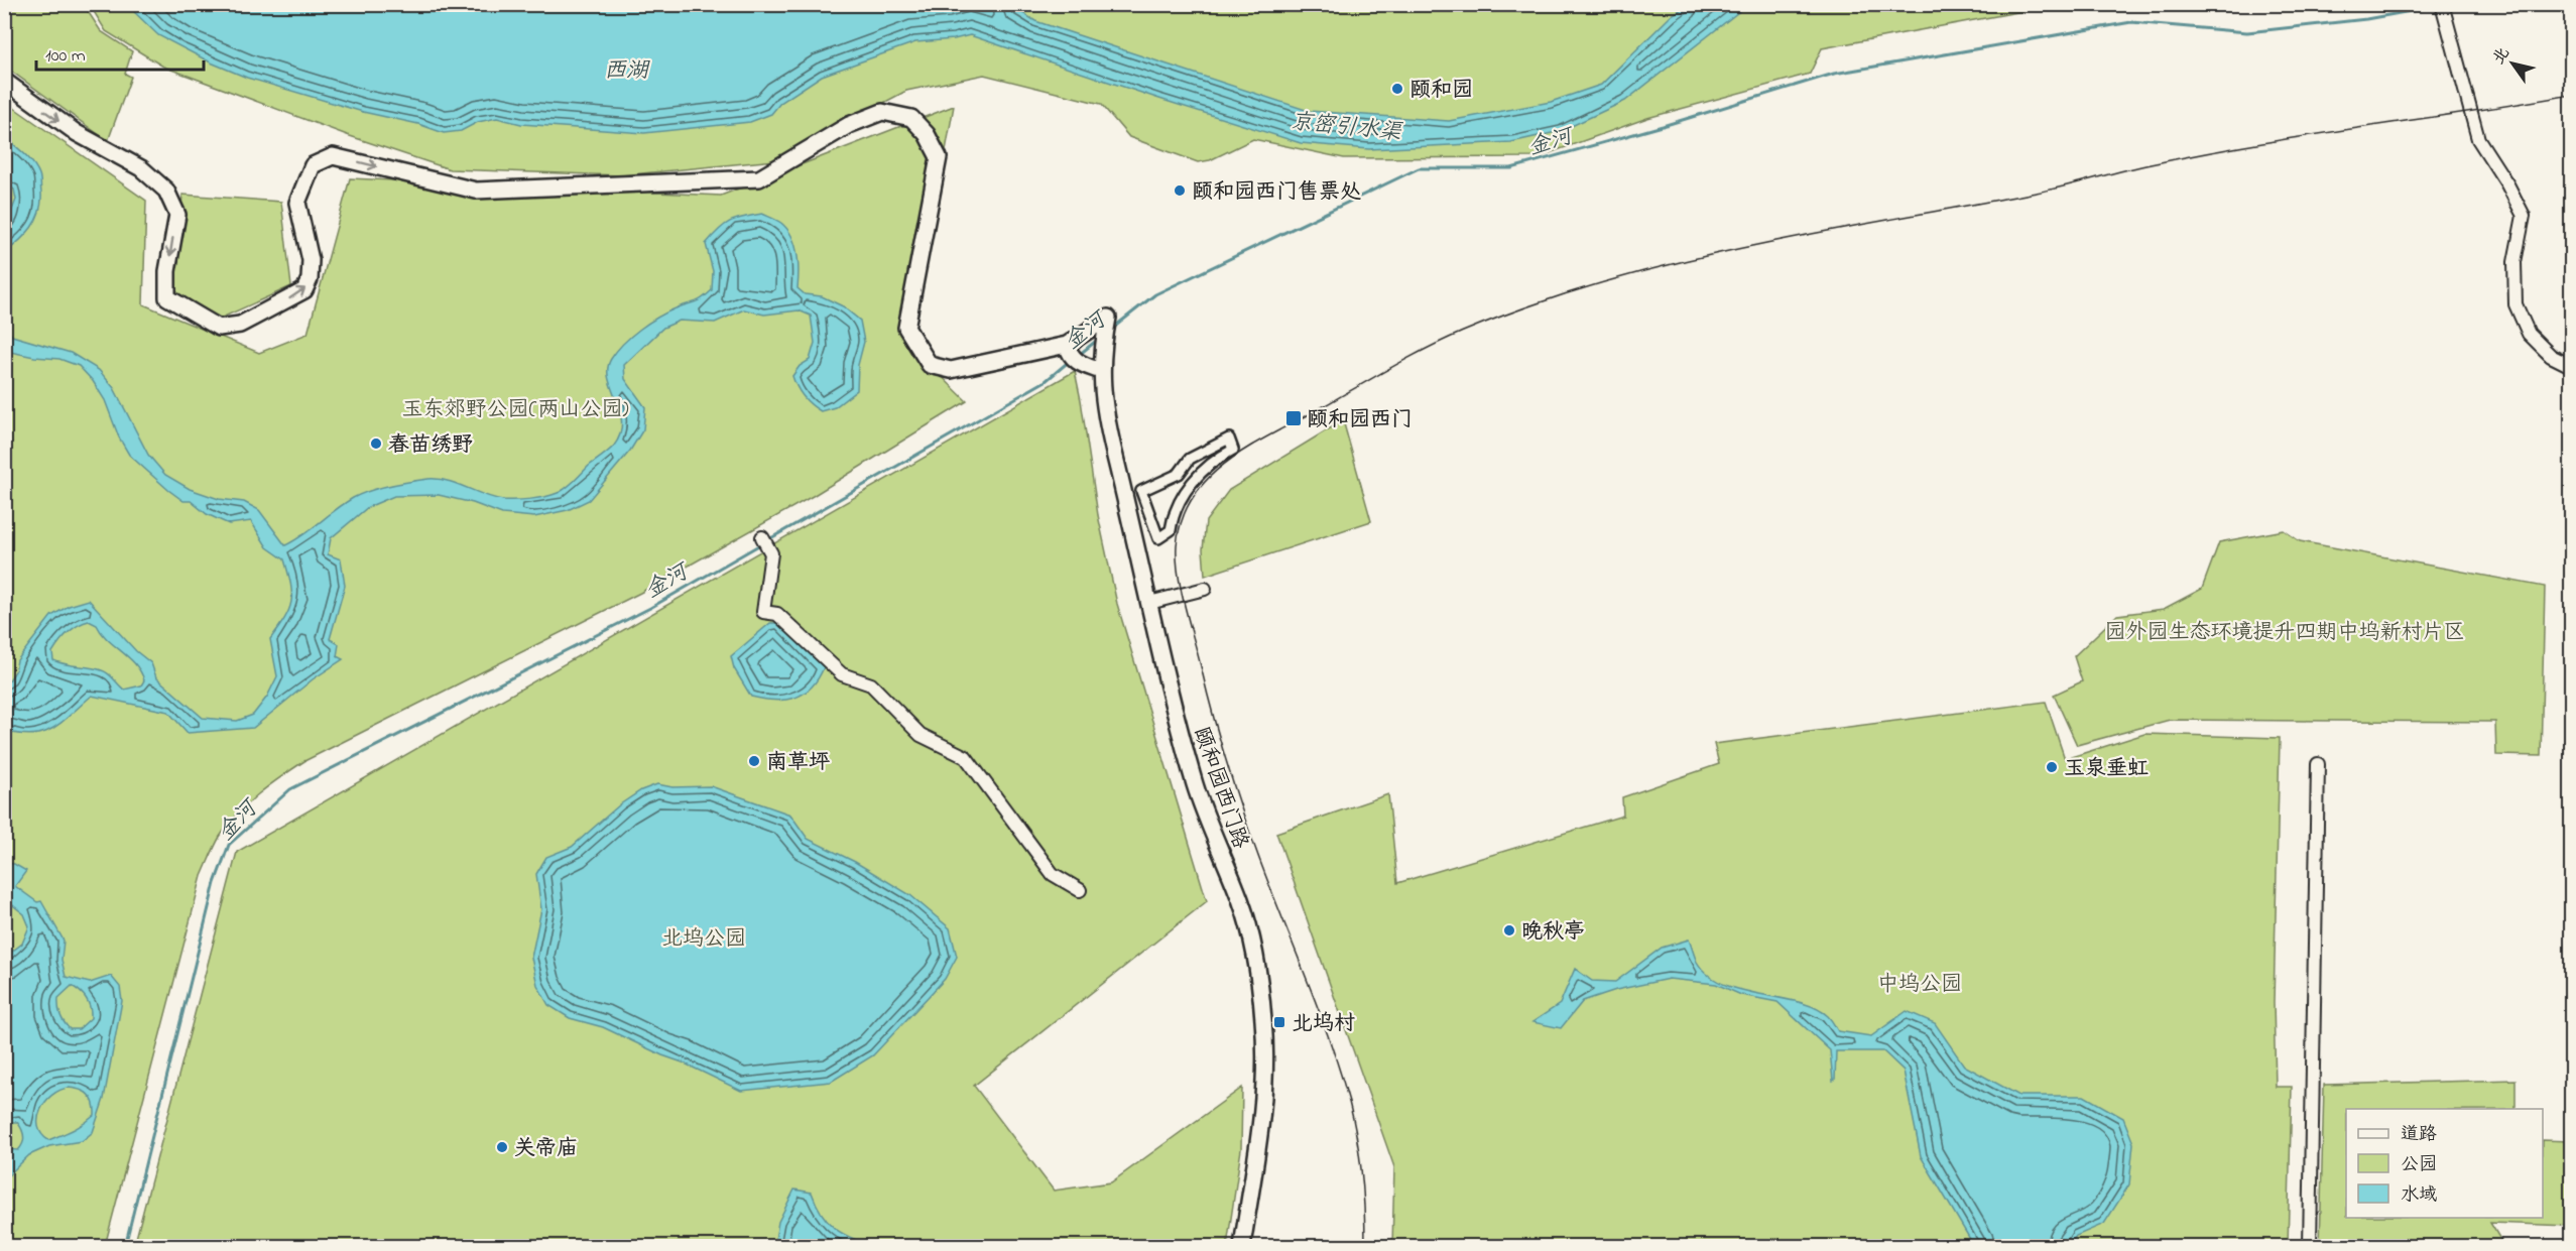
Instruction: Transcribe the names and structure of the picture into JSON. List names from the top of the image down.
{
  "streets": {
    "street": ["颐和园西门路"]
  },
  "water": ["西湖", "京密引水渠", "金河"],
  "parks": [
    "玉东郊野公园(两山公园)",
    "园外园生态环境提升四期中坞新村片区",
    "北坞公园",
    "中坞公园"
  ],
  "places": {
    "other": [
      "颐和园",
      "颐和园西门售票处",
      "春苗绣野",
      "南草坪",
      "玉泉垂虹",
      "晚秋亭",
      "关帝庙"
    ],
    "transit": ["颐和园西门", "北坞村"]
  },
  "legend": ["道路", "公园", "水域"],
  "scale_bar": "100 m",
  "north": "top left"
}
